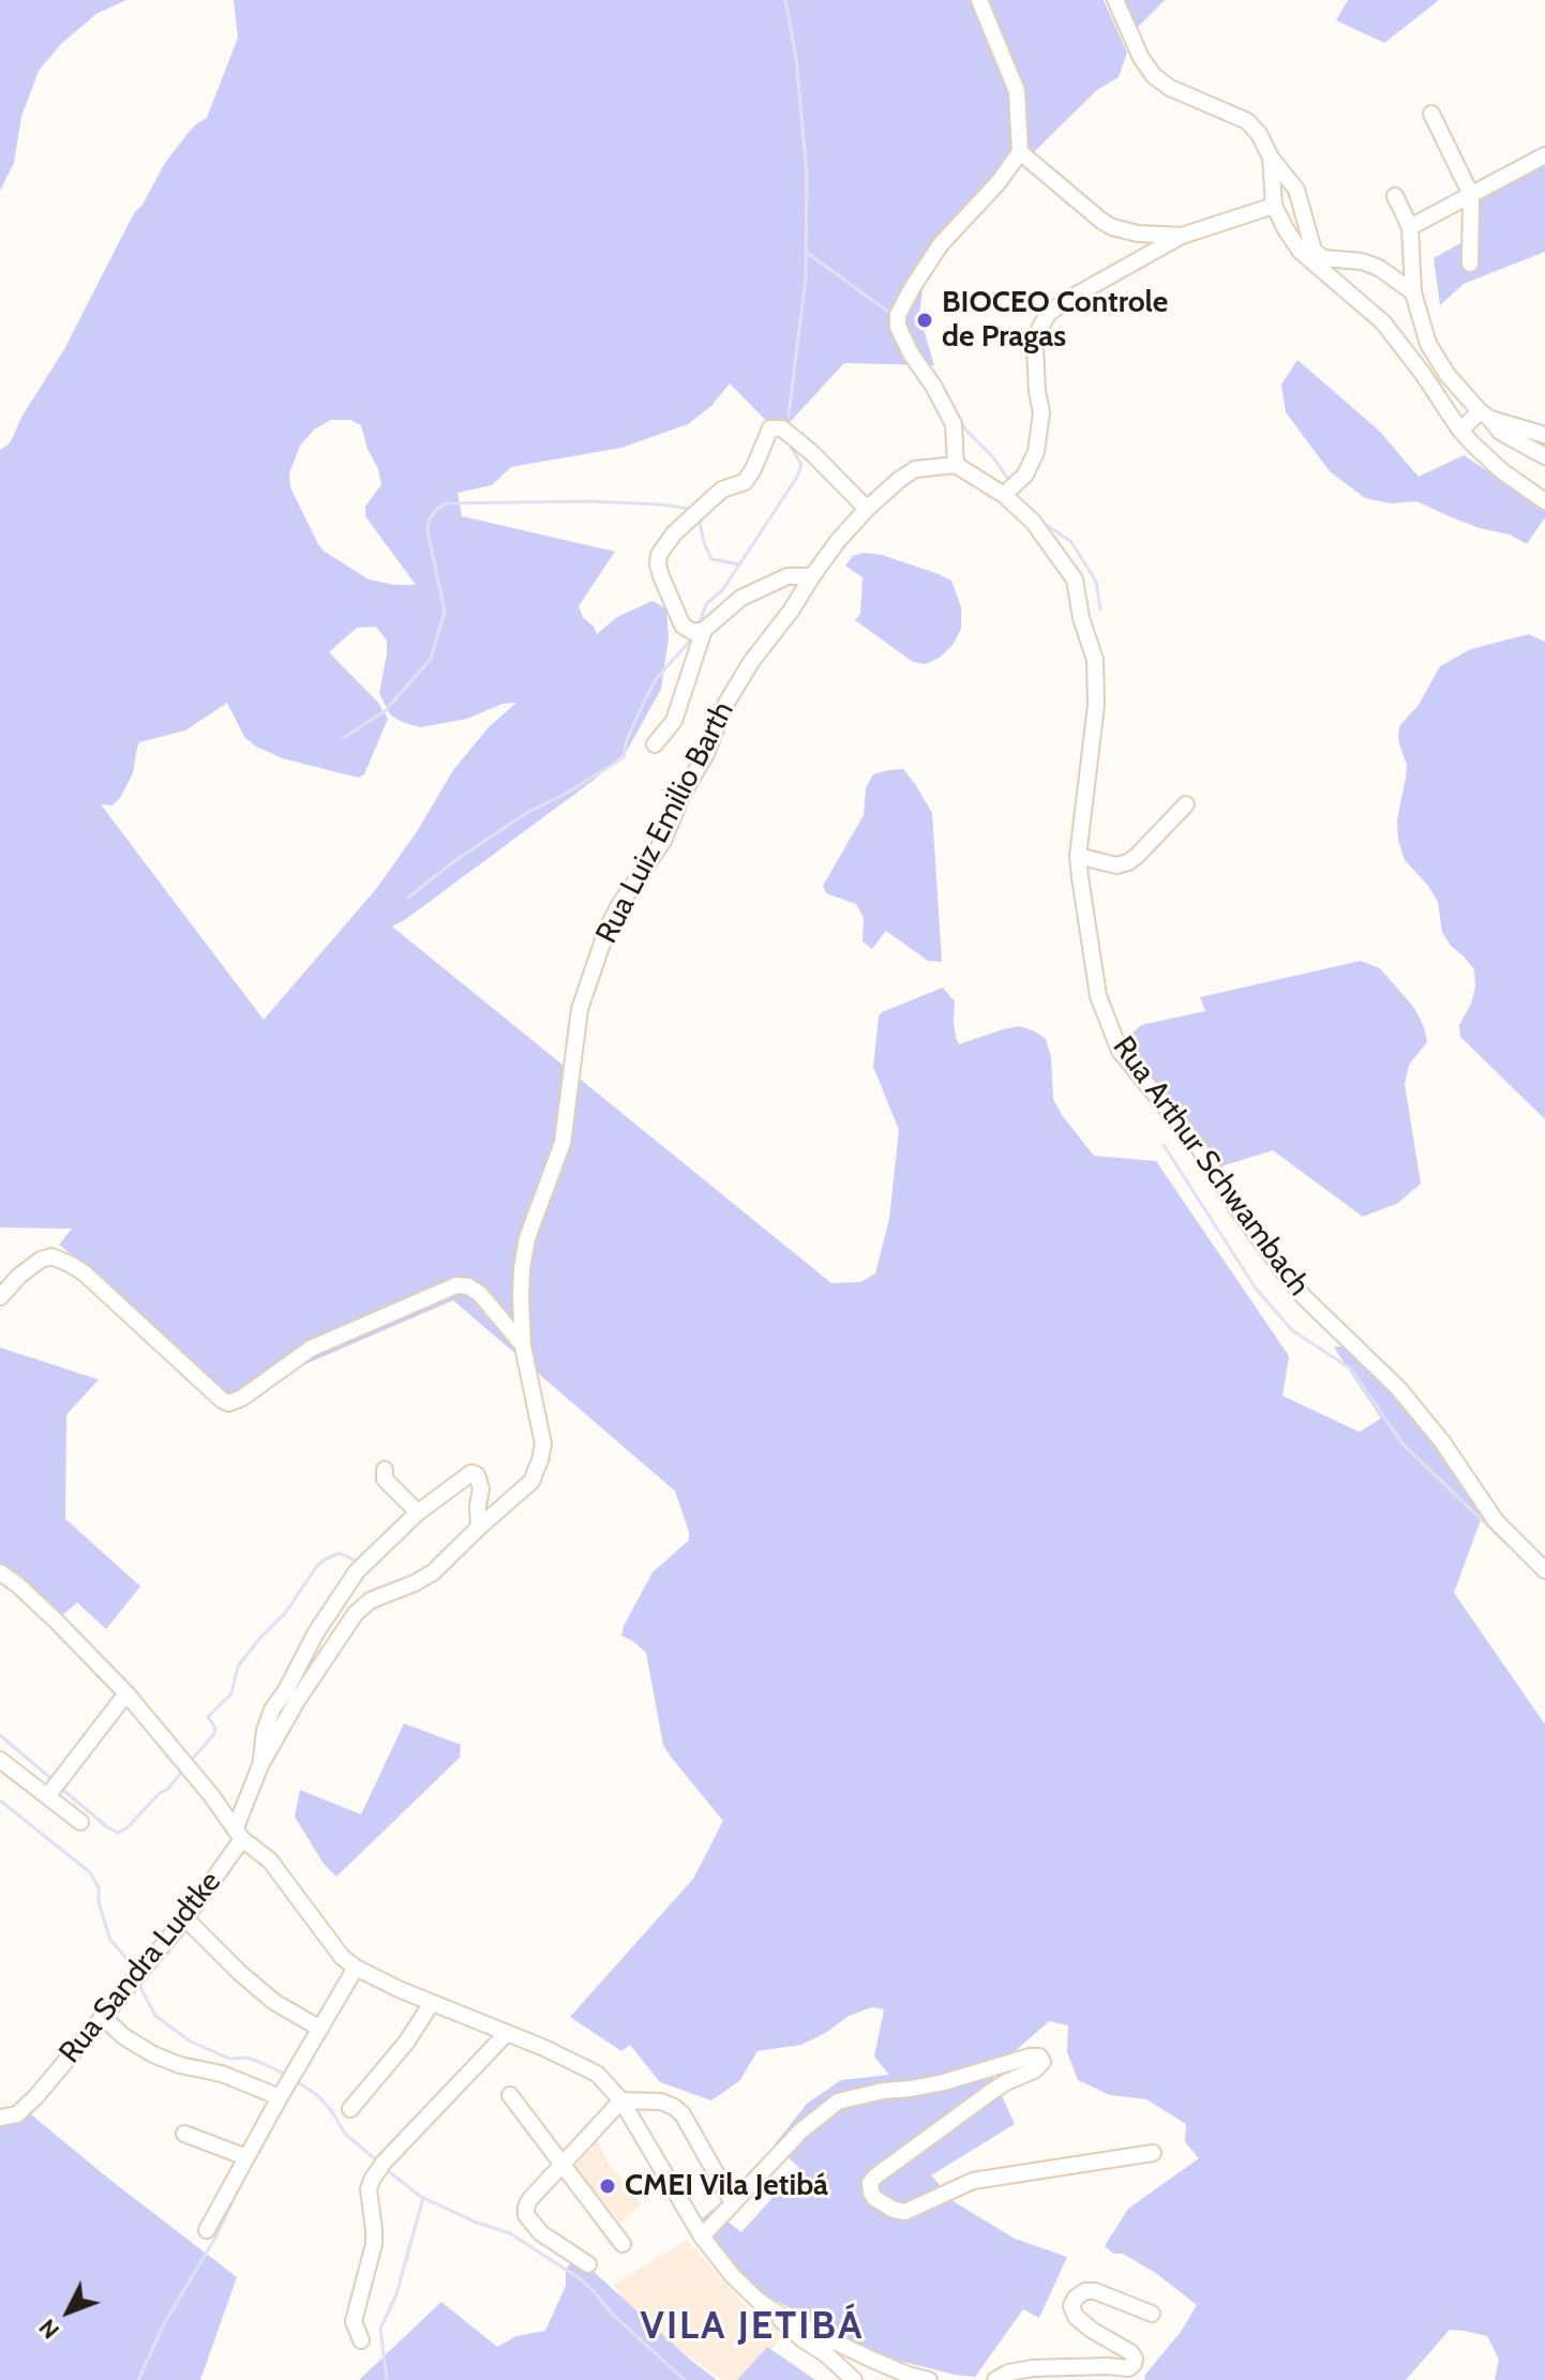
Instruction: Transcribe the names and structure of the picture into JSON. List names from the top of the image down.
{
  "streets": {
    "street": ["Rua Luiz Emilio Barth", "Rua Arthur Schwambach", "Rua Sandra Ludtke"]
  },
  "crossings": [
    ["Rua Luiz Emilio Barth", "Rua Sandra Ludtke"]
  ],
  "districts": ["VILA JETIBÁ"],
  "places": ["BIOCEO Controle de Pragas", "CMEI Vila Jetibá"],
  "north": "bottom left"
}
